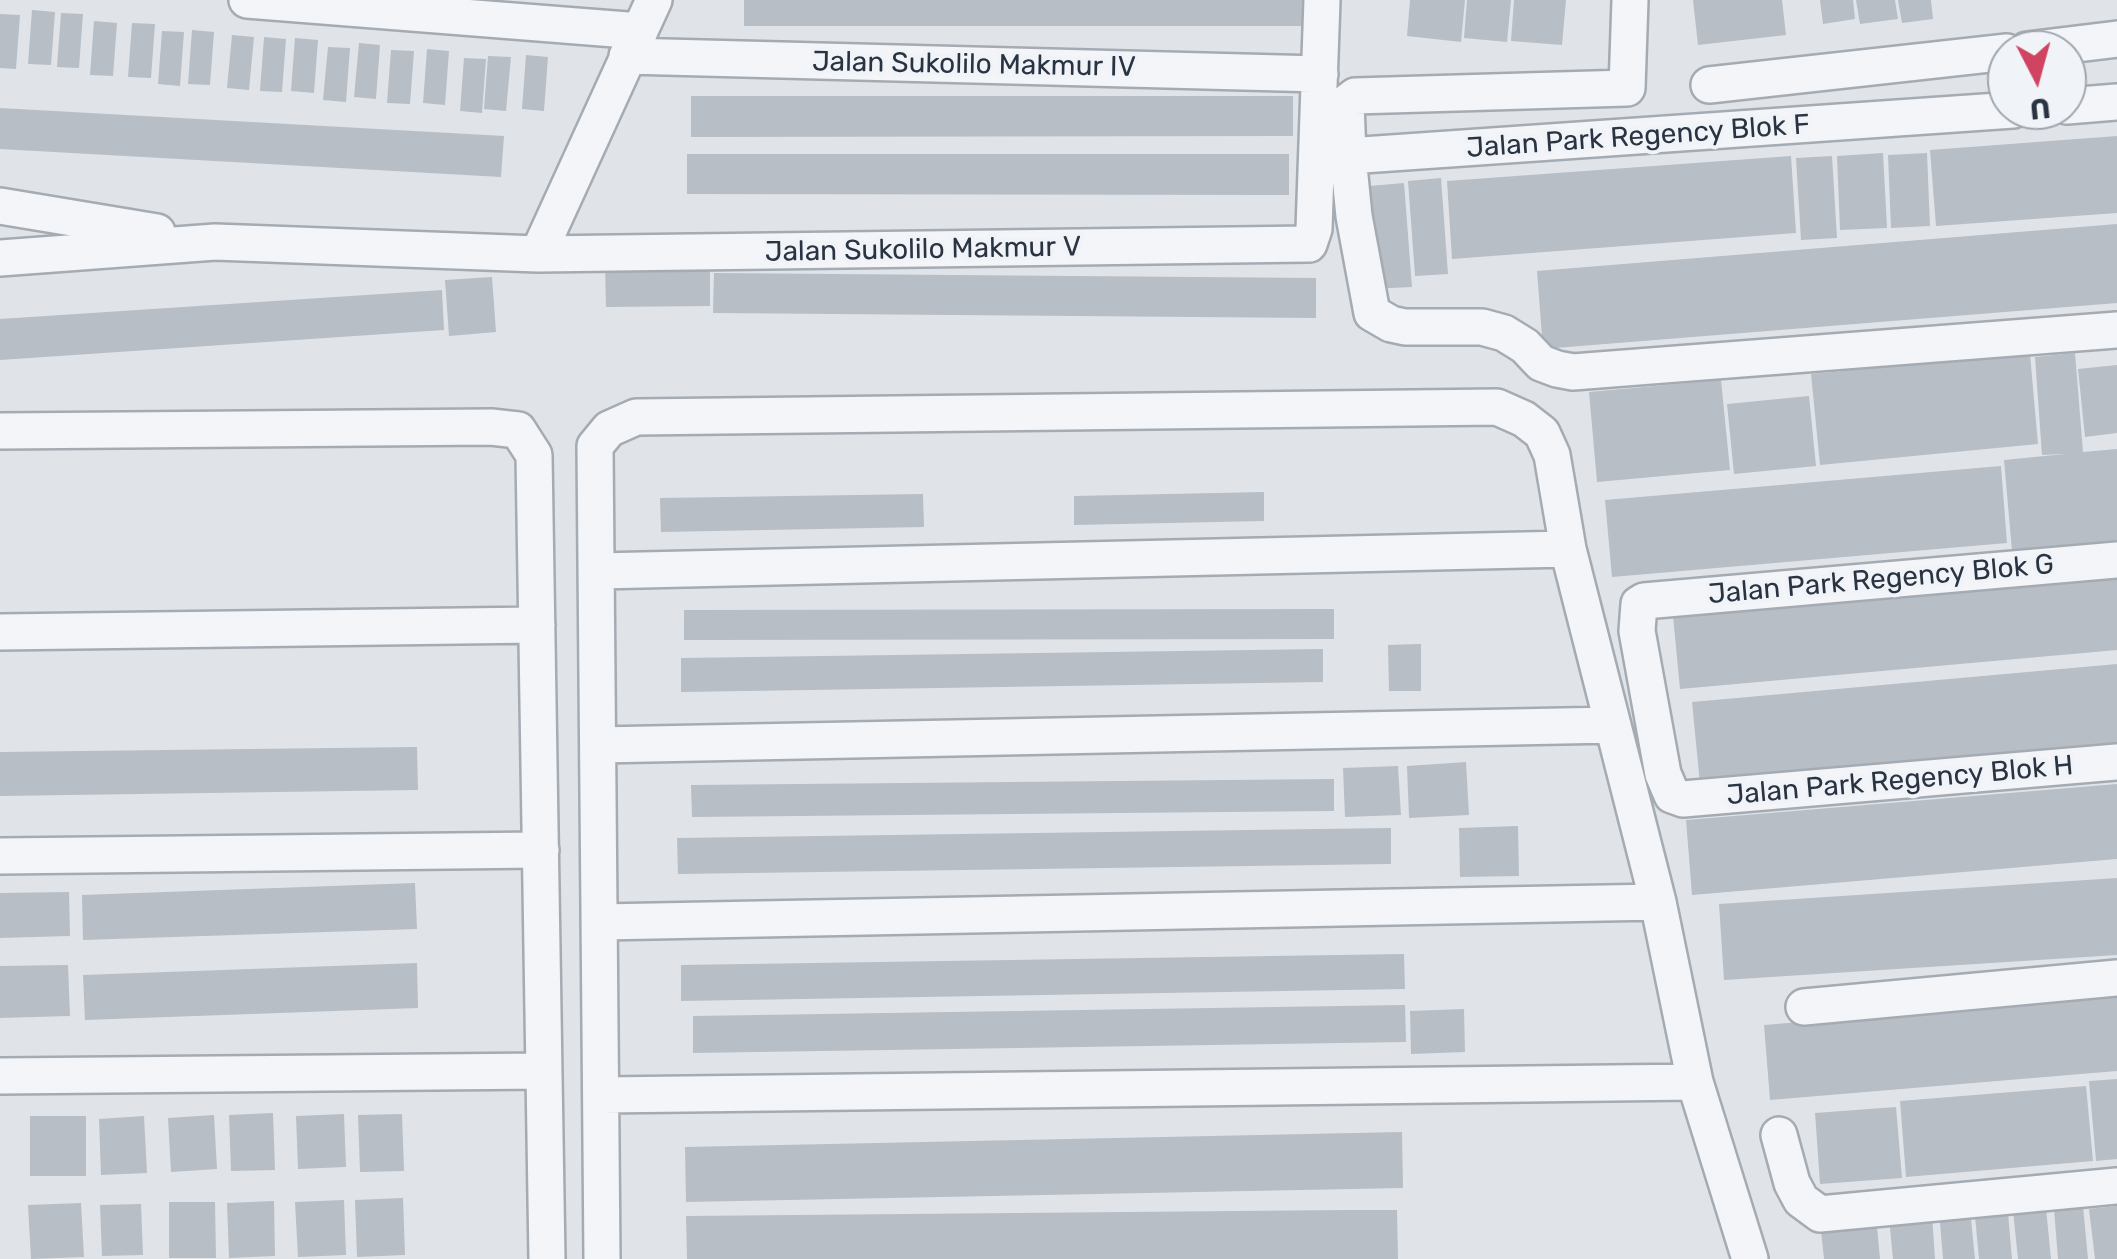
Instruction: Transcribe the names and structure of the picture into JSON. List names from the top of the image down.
{
  "streets": {
    "street": [
      "Jalan Sukolilo Makmur IV",
      "Jalan Park Regency Blok F",
      "Jalan Sukolilo Makmur V",
      "Jalan Park Regency Blok G",
      "Jalan Park Regency Blok H"
    ]
  },
  "crossings": [
    ["Jalan Sukolilo Makmur IV", "Jalan Sukolilo Makmur V"],
    ["Jalan Park Regency Blok G", "Jalan Park Regency Blok H"]
  ],
  "north": "bottom"
}
